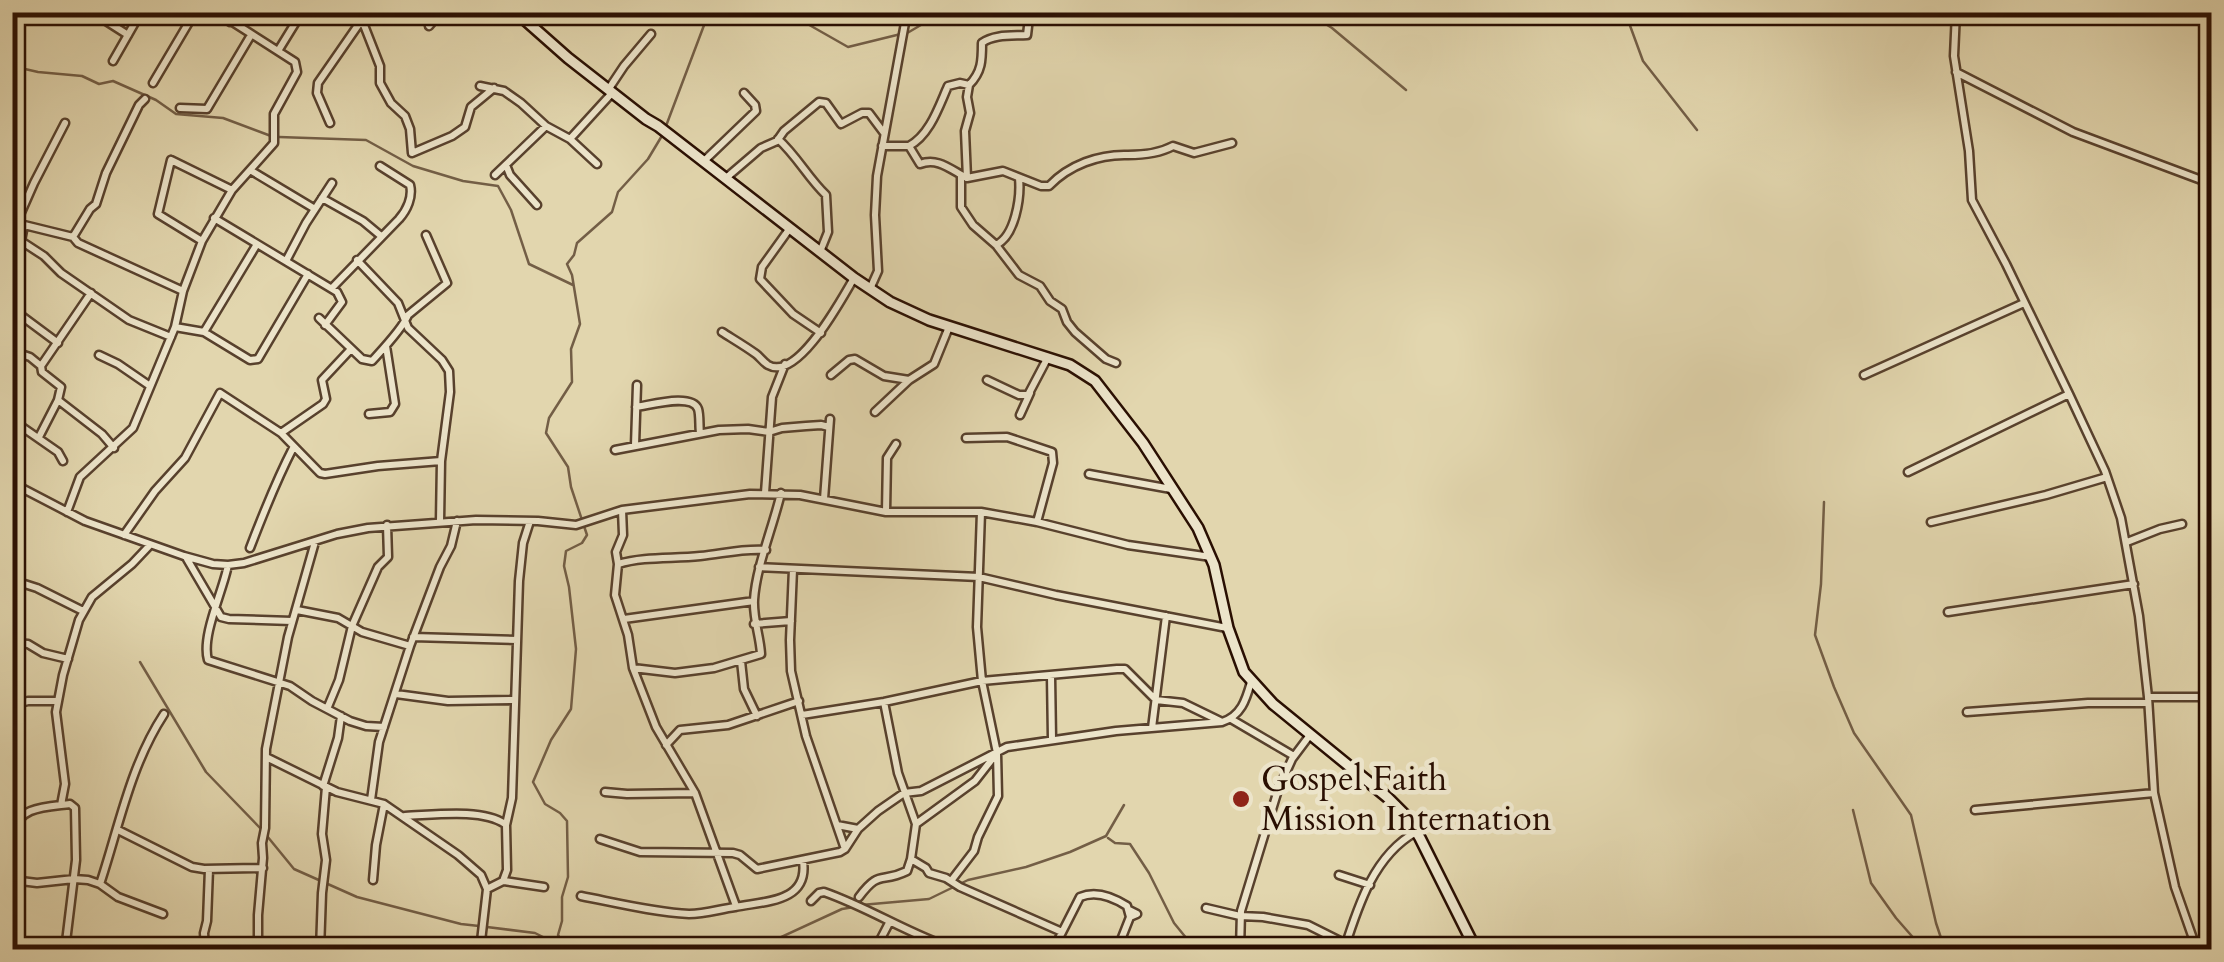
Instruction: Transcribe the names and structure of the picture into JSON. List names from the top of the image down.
{
  "places": ["Gospel Faith Mission Internation"]
}
